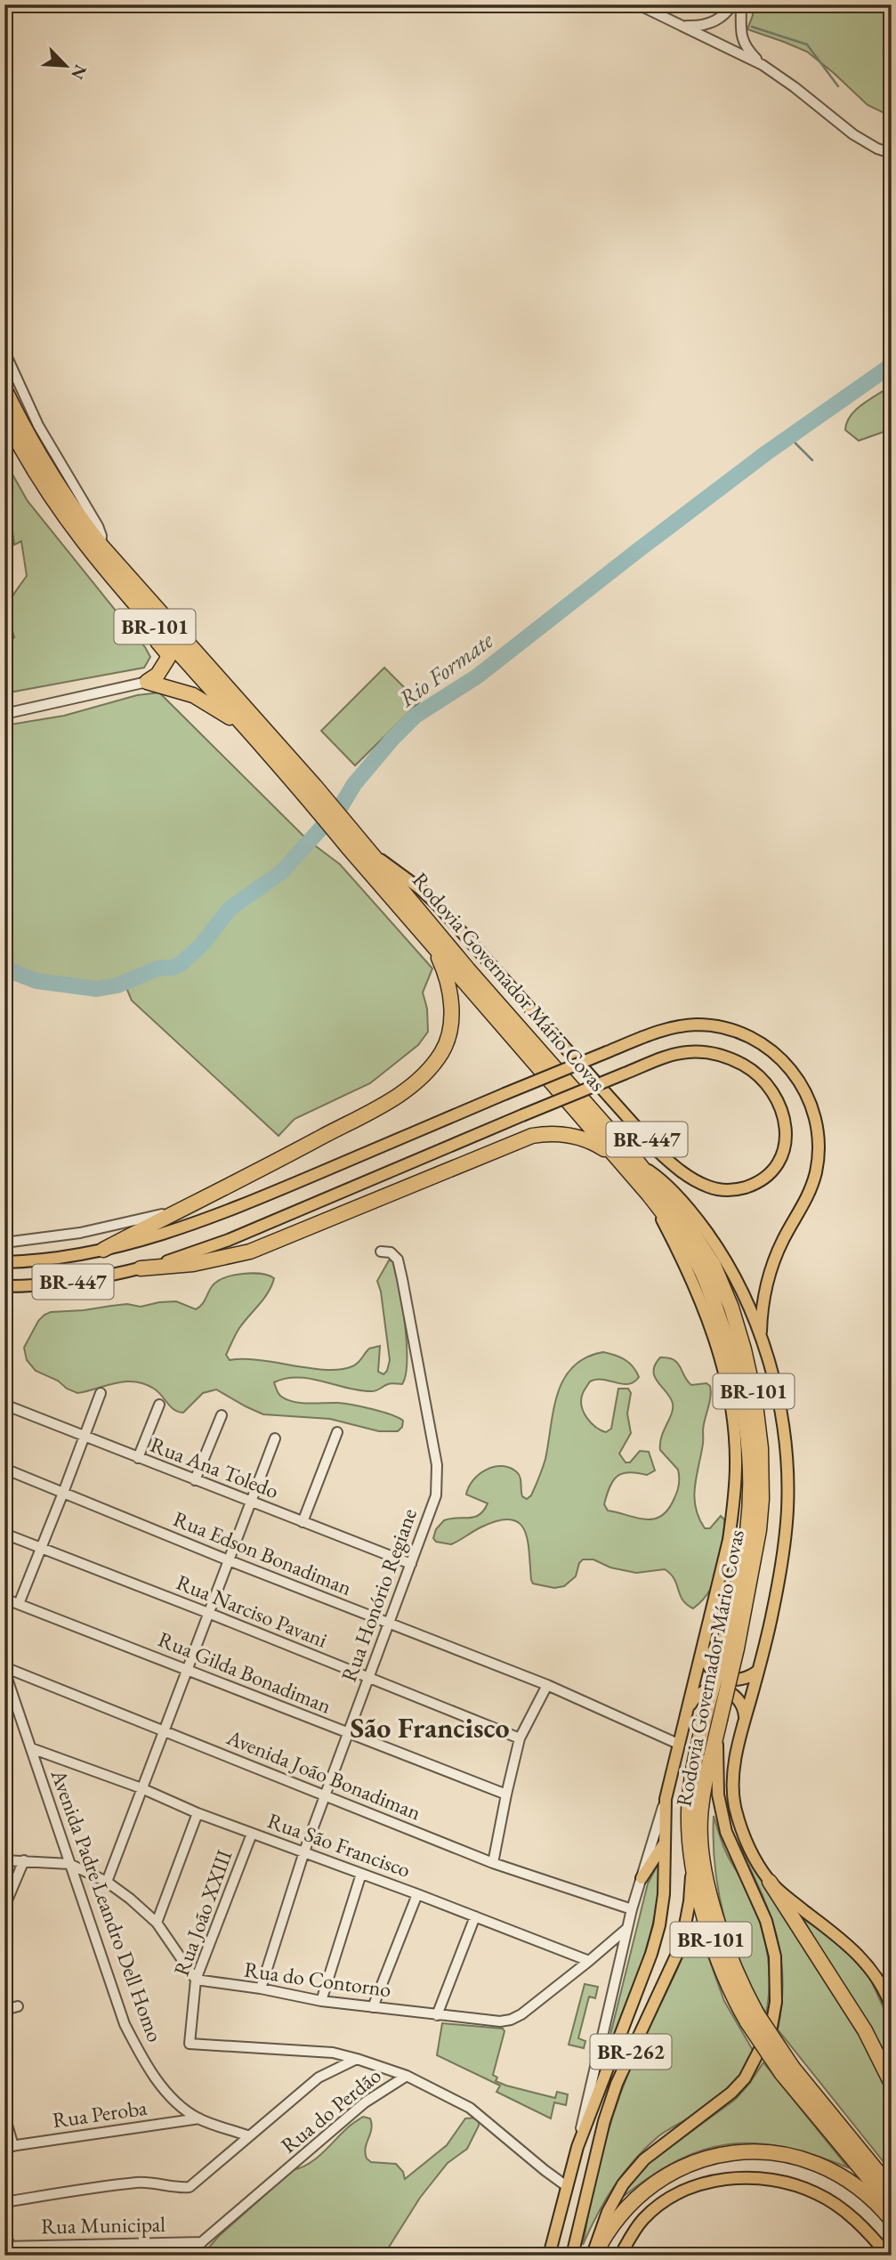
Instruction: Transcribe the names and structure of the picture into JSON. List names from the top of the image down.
{
  "streets": {
    "highway": ["BR-101", "Rodovia Governador Mário Covas"],
    "main road": ["BR-447", "BR-262"],
    "street": [
      "Rua Ana Toledo",
      "Rua Edson Bonadiman",
      "Rua Honório Regiane",
      "Rua Narciso Pavani",
      "Rua Gilda Bonadiman",
      "Avenida João Bonadiman",
      "Rua São Francisco",
      "Avenida Padre Leandro Dell Homo",
      "Rua João XXIII",
      "Rua do Contorno",
      "Rua do Perdão",
      "Rua Peroba",
      "Rua Municipal"
    ]
  },
  "crossings": [
    ["Rodovia Governador Mário Covas", "BR-447"],
    ["Rodovia Governador Mário Covas", "BR-262"],
    ["Rua Ana Toledo", "Rua Honório Regiane"],
    ["Rua Edson Bonadiman", "Rua Honório Regiane"],
    ["Rua Honório Regiane", "Rua Narciso Pavani"],
    ["Rua Honório Regiane", "Rua Gilda Bonadiman"],
    ["Rua Honório Regiane", "Avenida João Bonadiman"],
    ["Rua Honório Regiane", "Rua São Francisco"],
    ["Rua Honório Regiane", "Rua do Contorno"],
    ["Avenida João Bonadiman", "Avenida Padre Leandro Dell Homo"],
    ["Rua São Francisco", "Avenida Padre Leandro Dell Homo"],
    ["Rua São Francisco", "Rua João XXIII"],
    ["Rua São Francisco", "Rua do Contorno"],
    ["Avenida Padre Leandro Dell Homo", "Rua Peroba"],
    ["Rua João XXIII", "Rua do Contorno"],
    ["Rua do Perdão", "Rua Municipal"]
  ],
  "districts": ["São Francisco"],
  "water": ["Rio Formate"],
  "north": "bottom right"
}
